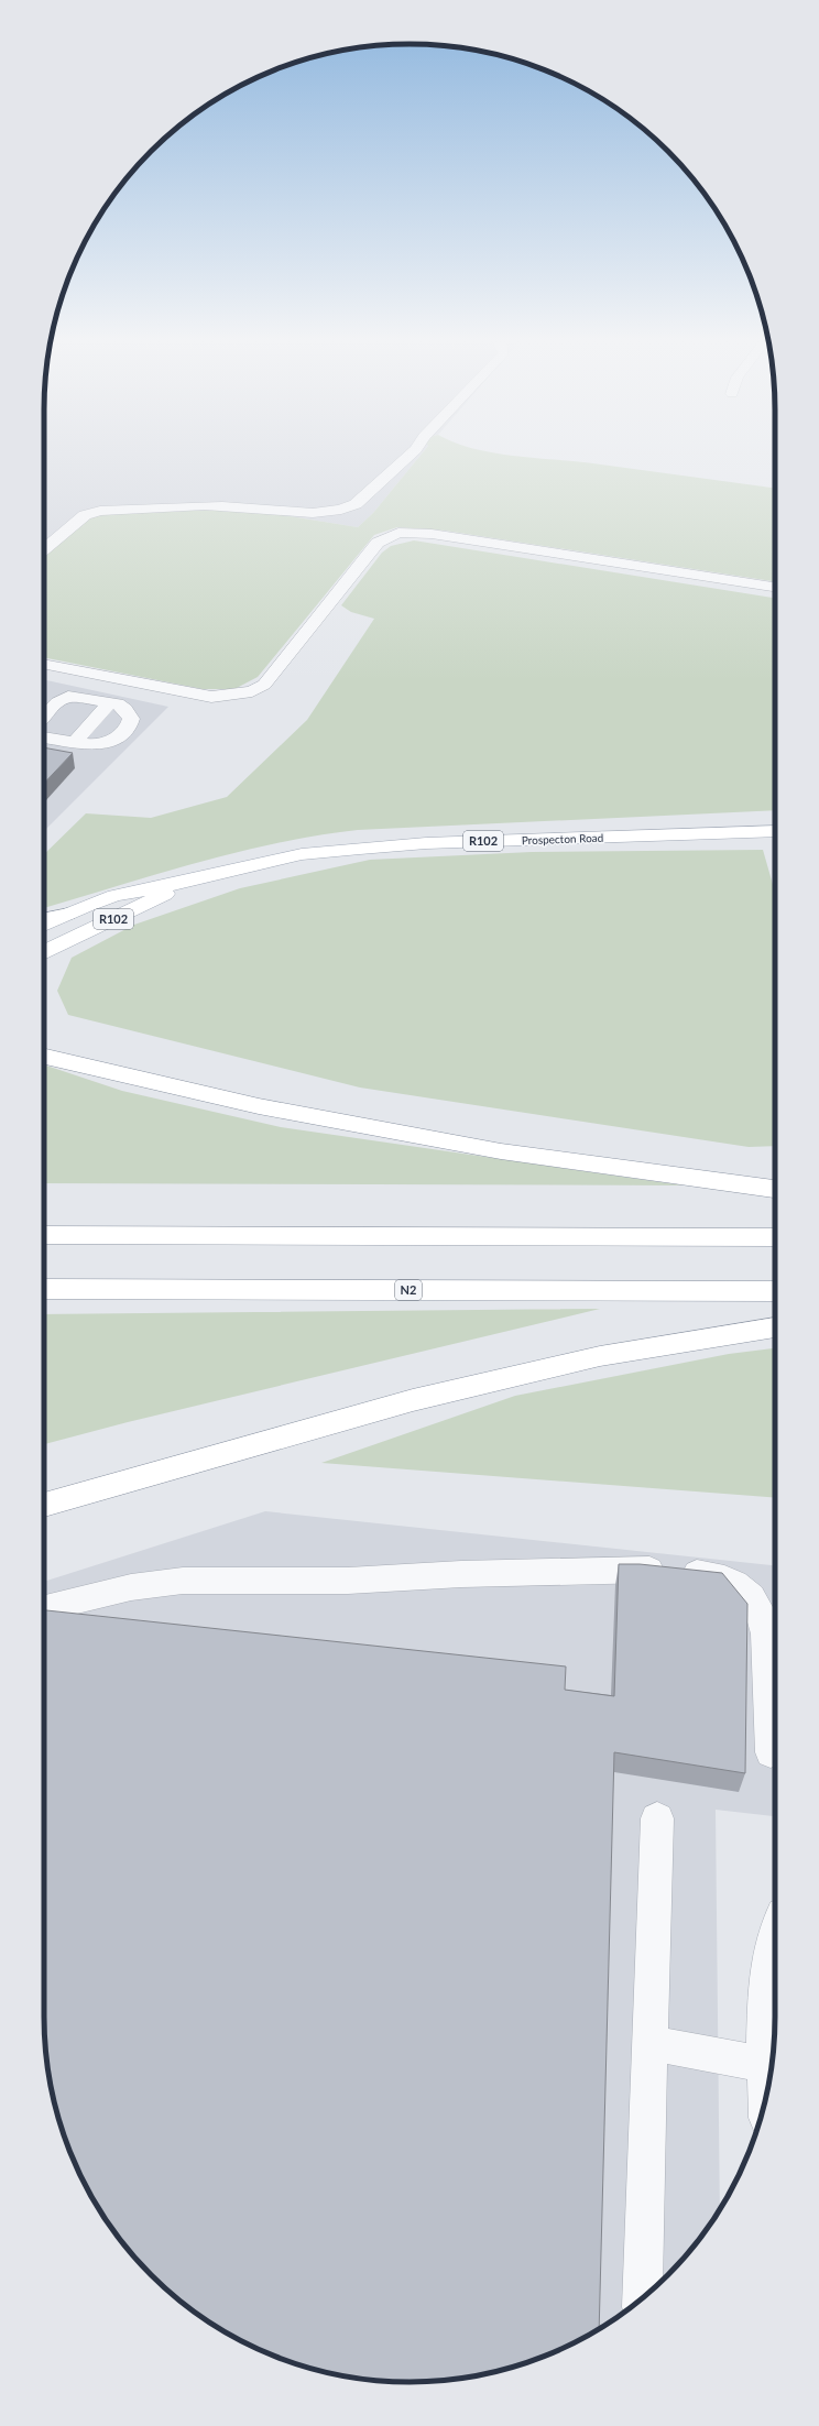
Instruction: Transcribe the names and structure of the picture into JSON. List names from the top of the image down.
{
  "streets": {
    "main road": ["Prospecton Road", "R102", "N2"]
  }
}
